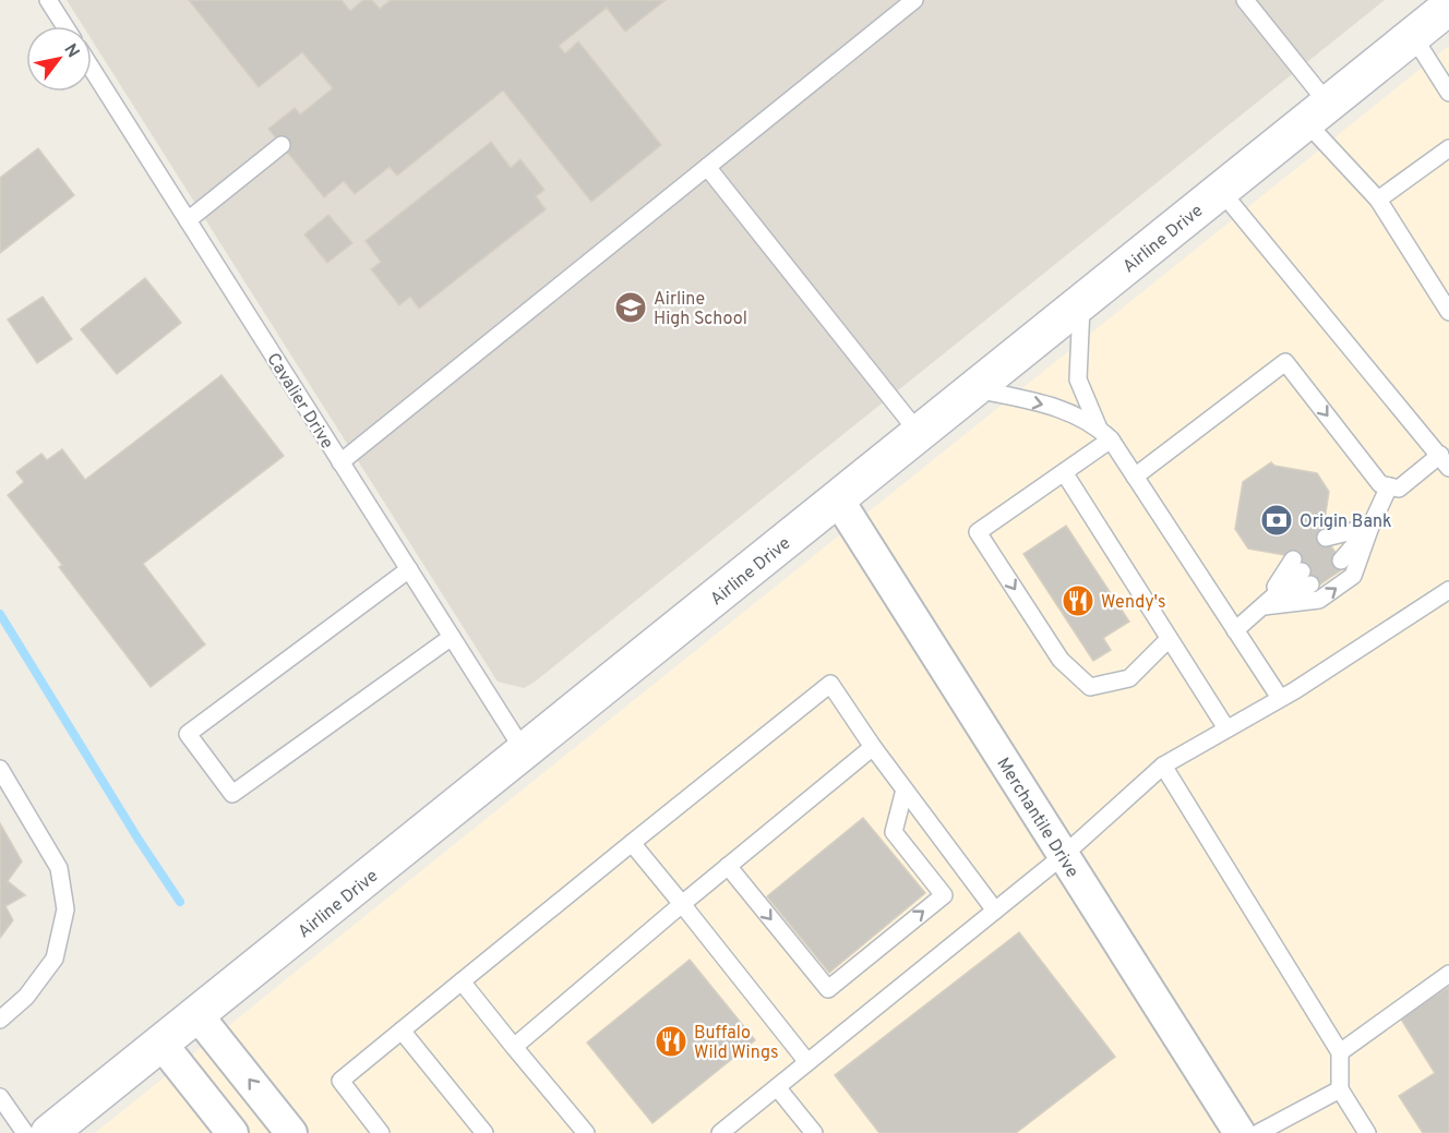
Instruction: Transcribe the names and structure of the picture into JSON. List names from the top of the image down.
{
  "streets": {
    "main road": ["Airline Drive"],
    "street": ["Merchantile Drive"],
    "lane": ["Cavalier Drive"]
  },
  "crossings": [
    ["Airline Drive", "Cavalier Drive"],
    ["Airline Drive", "Merchantile Drive"]
  ],
  "places": {
    "school or university": ["Airline High School"],
    "bank": ["Origin Bank"],
    "restaurant": ["Wendy's", "Buffalo Wild Wings"]
  },
  "north": "top right"
}
